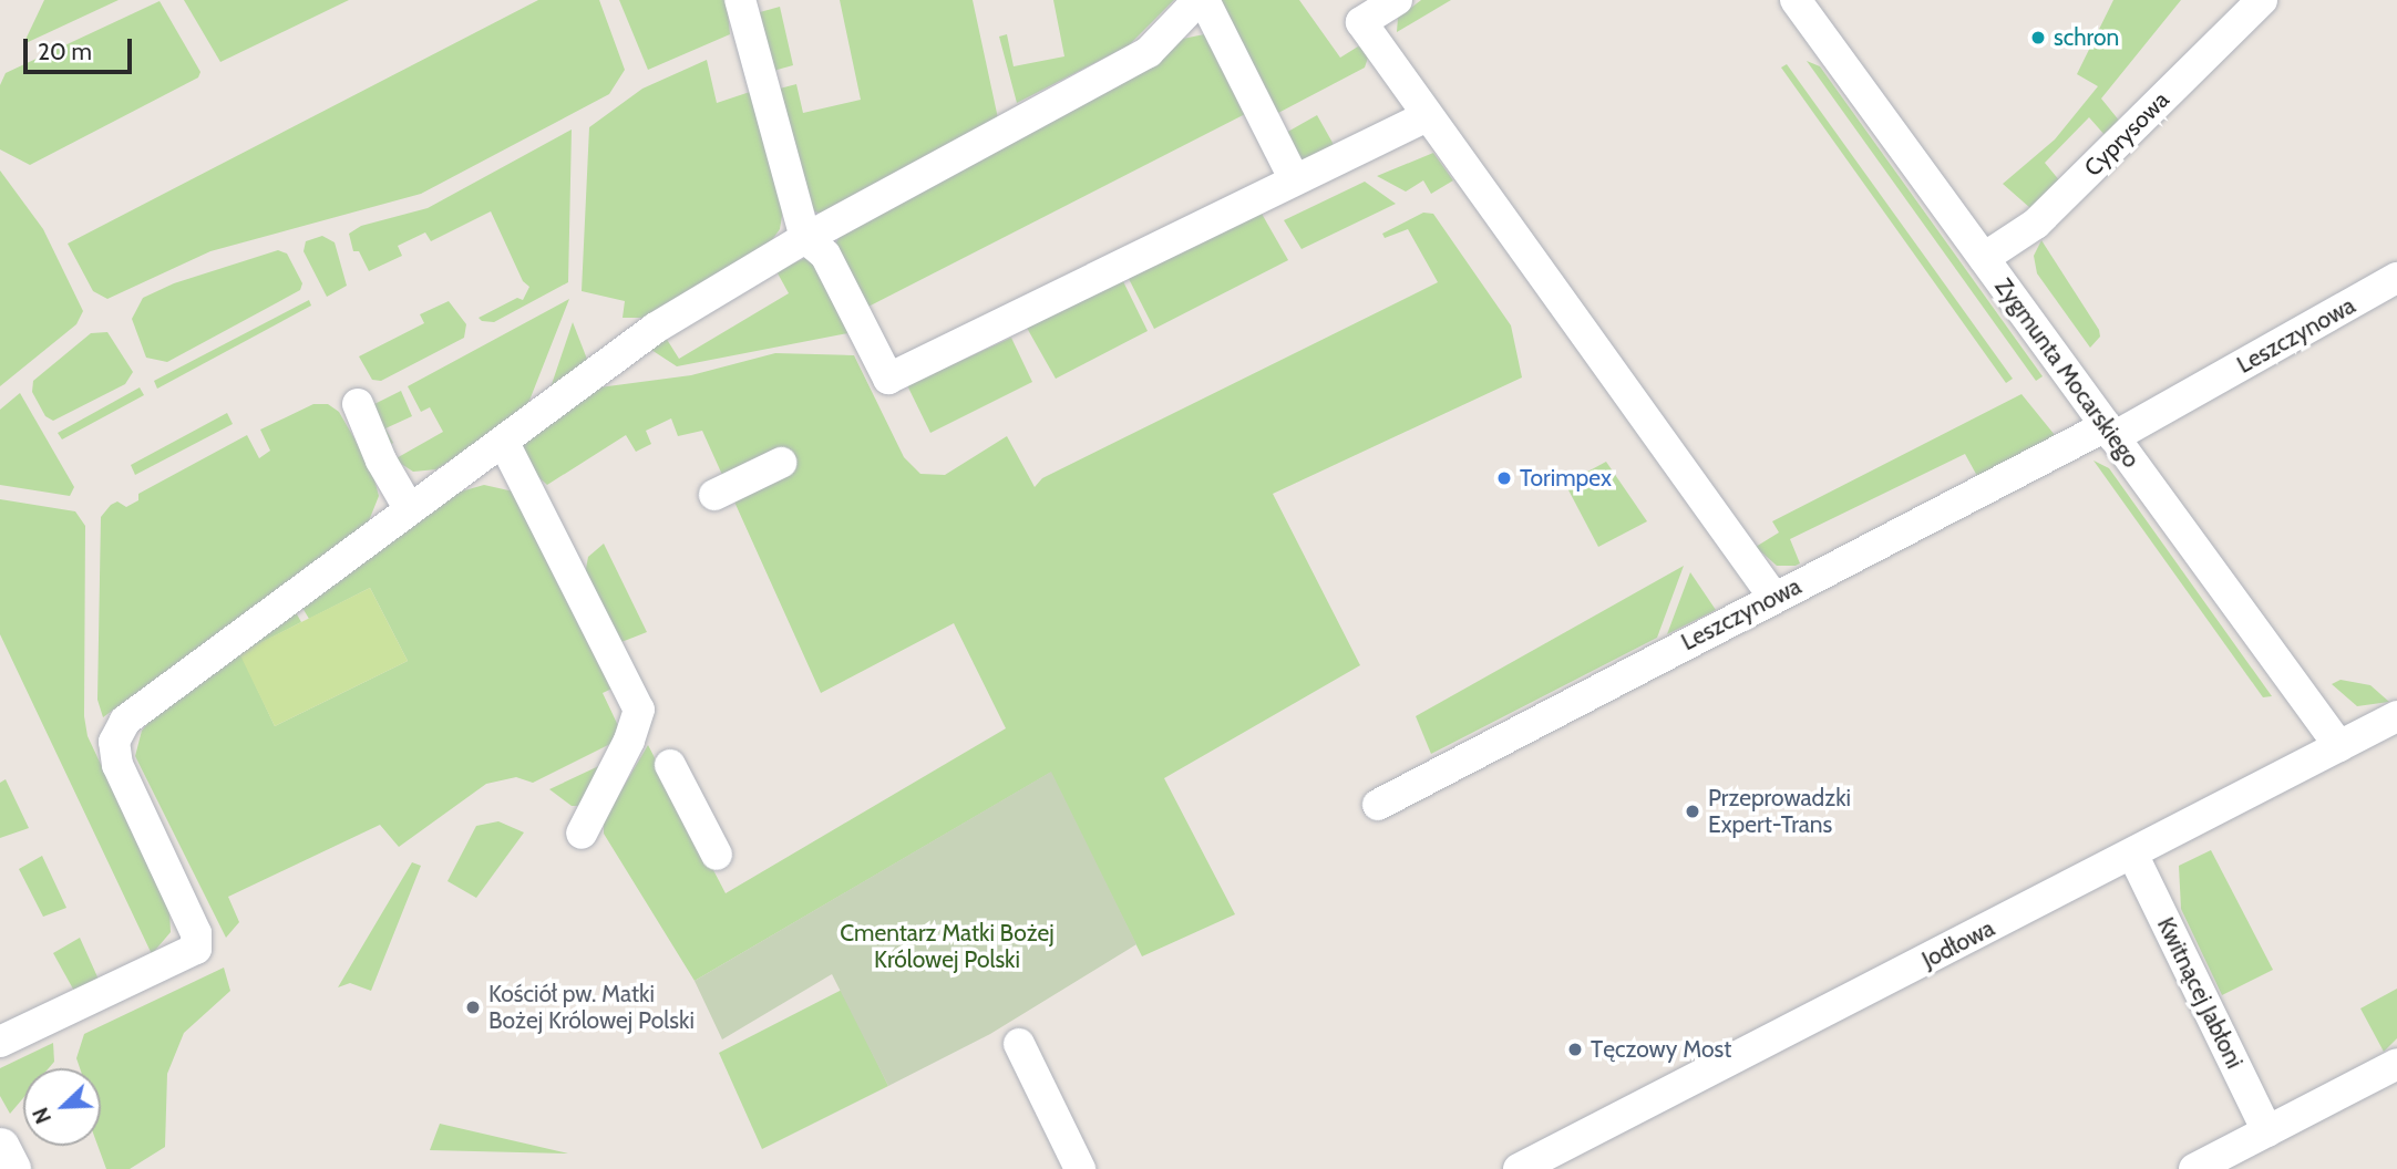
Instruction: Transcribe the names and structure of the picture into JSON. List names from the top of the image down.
{
  "streets": {
    "street": [
      "Cyprysowa",
      "Leszczynowa",
      "Zygmunta Mocarskiego",
      "Jodłowa",
      "Kwitnącej Jabłoni"
    ]
  },
  "crossings": [
    ["Cyprysowa", "Zygmunta Mocarskiego"],
    ["Leszczynowa", "Zygmunta Mocarskiego"],
    ["Zygmunta Mocarskiego", "Jodłowa"],
    ["Jodłowa", "Kwitnącej Jabłoni"]
  ],
  "parks": ["Cmentarz Matki Bożej Królowej Polski"],
  "places": [
    "schron",
    "Torimpex",
    "Przeprowadzki Expert-Trans",
    "Kościół pw. Matki Bożej Królowej Polski",
    "Tęczowy Most"
  ],
  "scale_bar": "20 m",
  "north": "bottom left"
}
